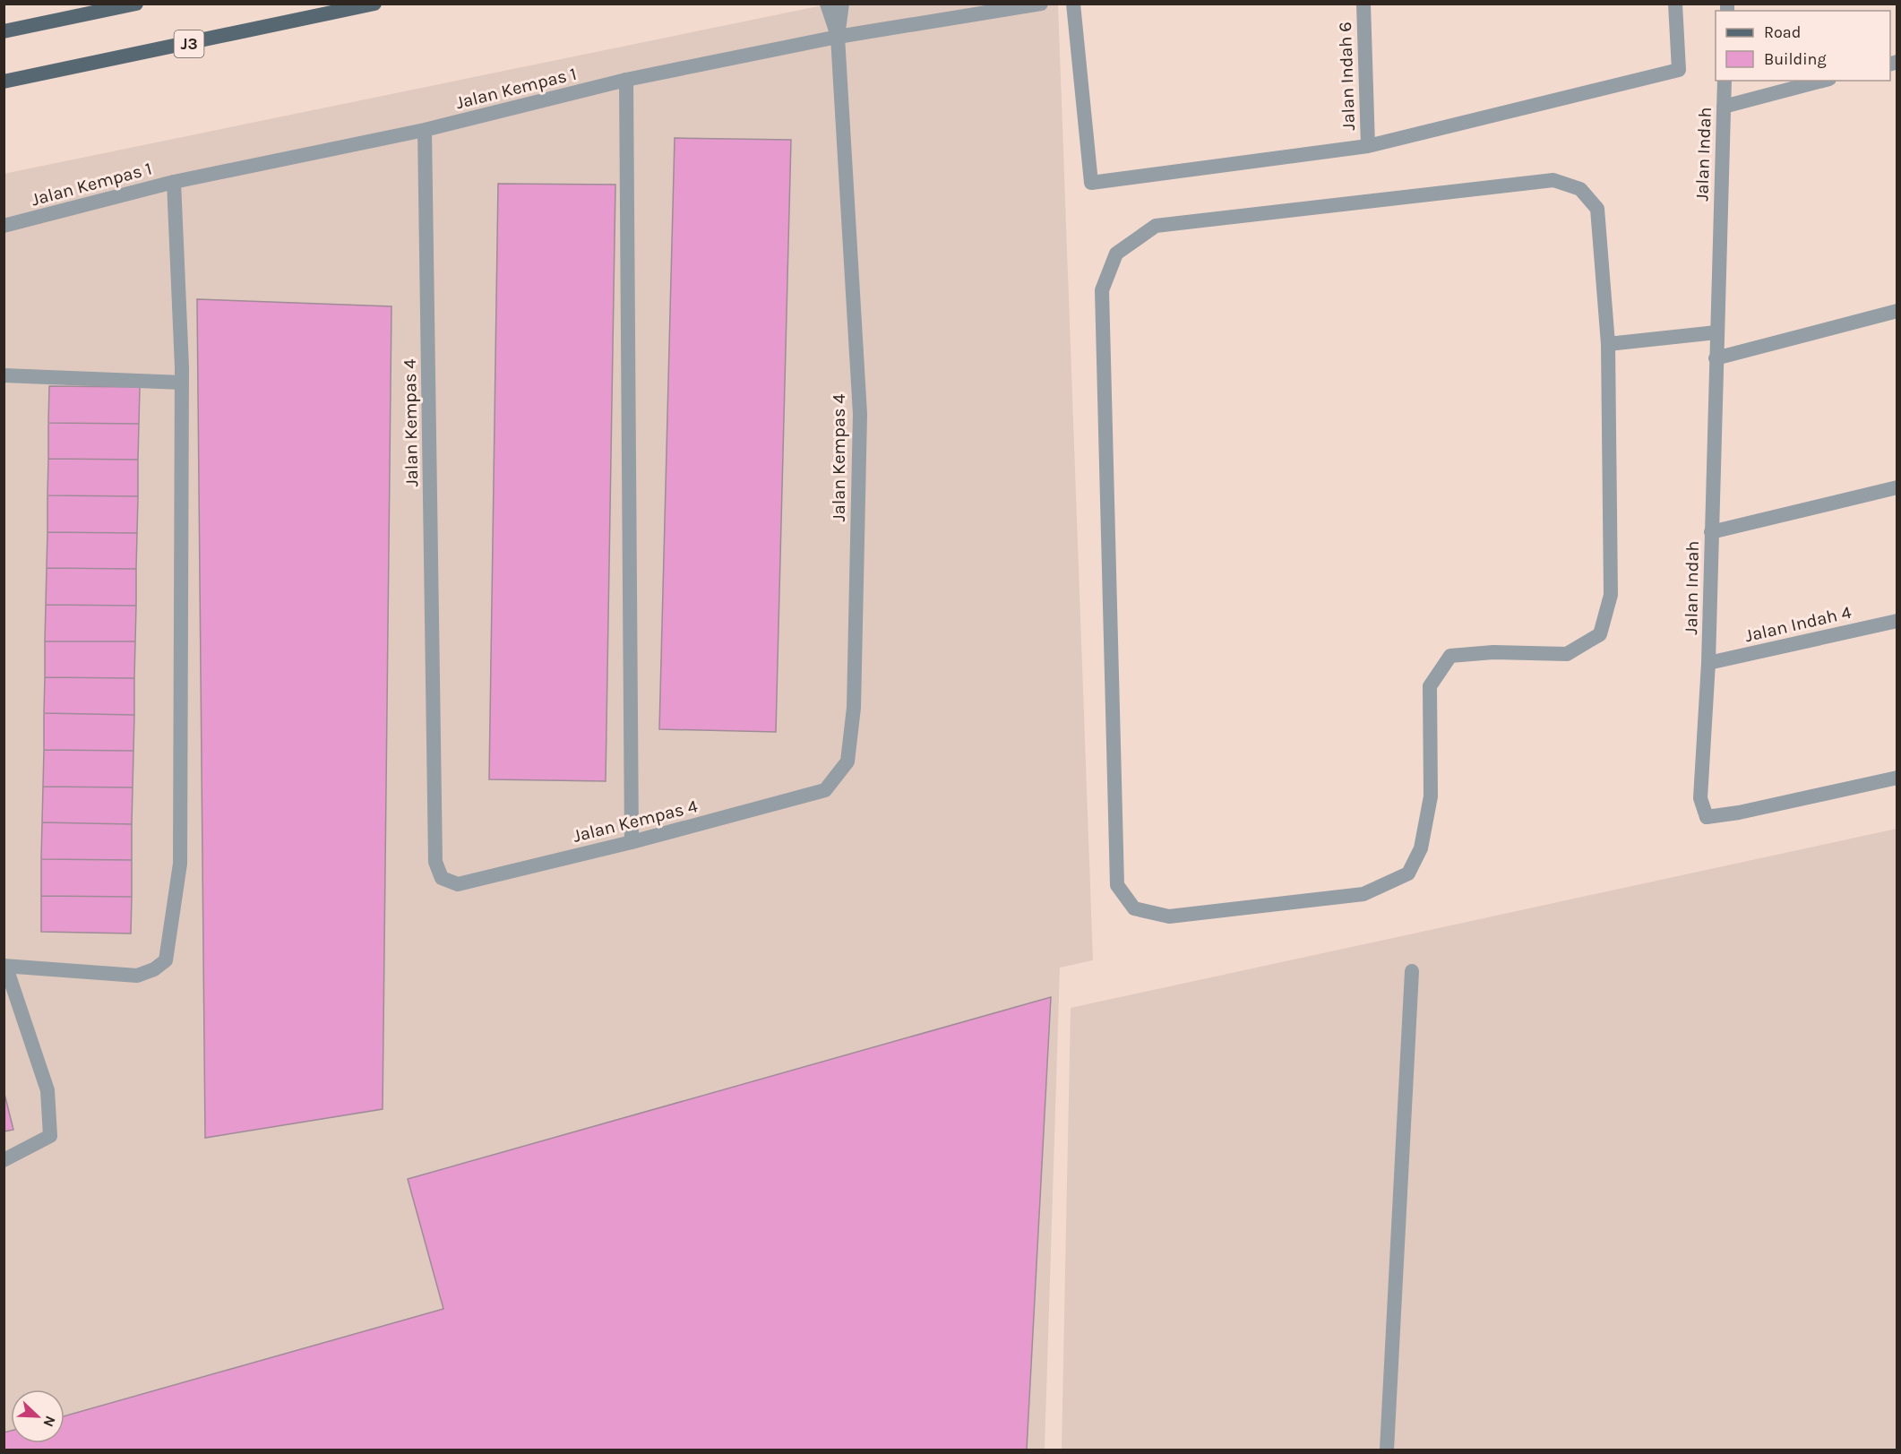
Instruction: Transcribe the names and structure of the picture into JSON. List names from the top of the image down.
{
  "streets": {
    "main road": ["J3"],
    "street": [
      "Jalan Indah 6",
      "Jalan Kempas 1",
      "Jalan Indah",
      "Jalan Kempas 4",
      "Jalan Indah 4"
    ]
  },
  "crossings": [
    ["Jalan Kempas 1", "Jalan Kempas 4"],
    ["Jalan Indah", "Jalan Indah 4"]
  ],
  "legend": ["Road", "Building"],
  "north": "bottom right"
}
